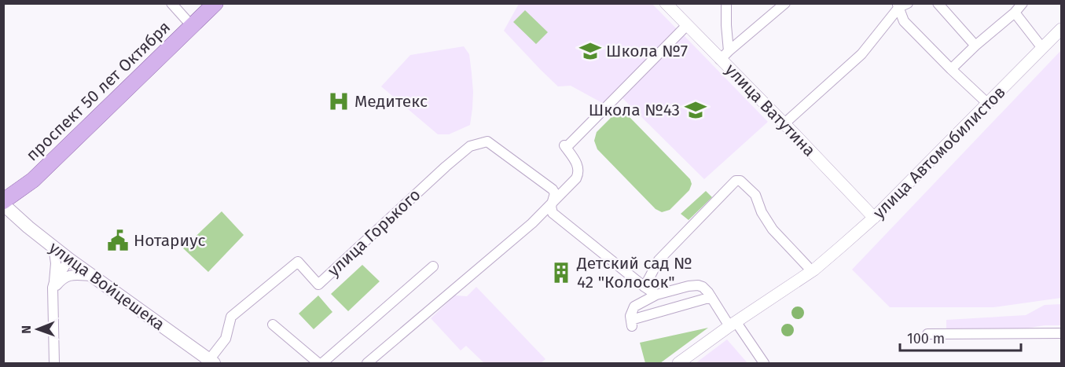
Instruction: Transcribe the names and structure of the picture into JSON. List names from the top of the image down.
{
  "streets": {
    "main road": ["проспект 50 лет Октября", "улица Войцешека"],
    "street": ["улица Ватутина", "улица Автомобилистов", "улица Горького"]
  },
  "crossings": [
    ["проспект 50 лет Октября", "улица Войцешека"],
    ["улица Ватутина", "улица Автомобилистов"],
    ["улица Горького", "улица Войцешека"]
  ],
  "places": {
    "school or university": ["Школа №7", "Школа №43"],
    "hospital": ["Медитекс"],
    "public building": ["Нотариус"],
    "building": ["Детский сад № 42 \"Колосок\""]
  },
  "scale_bar": "100 m",
  "north": "left"
}
